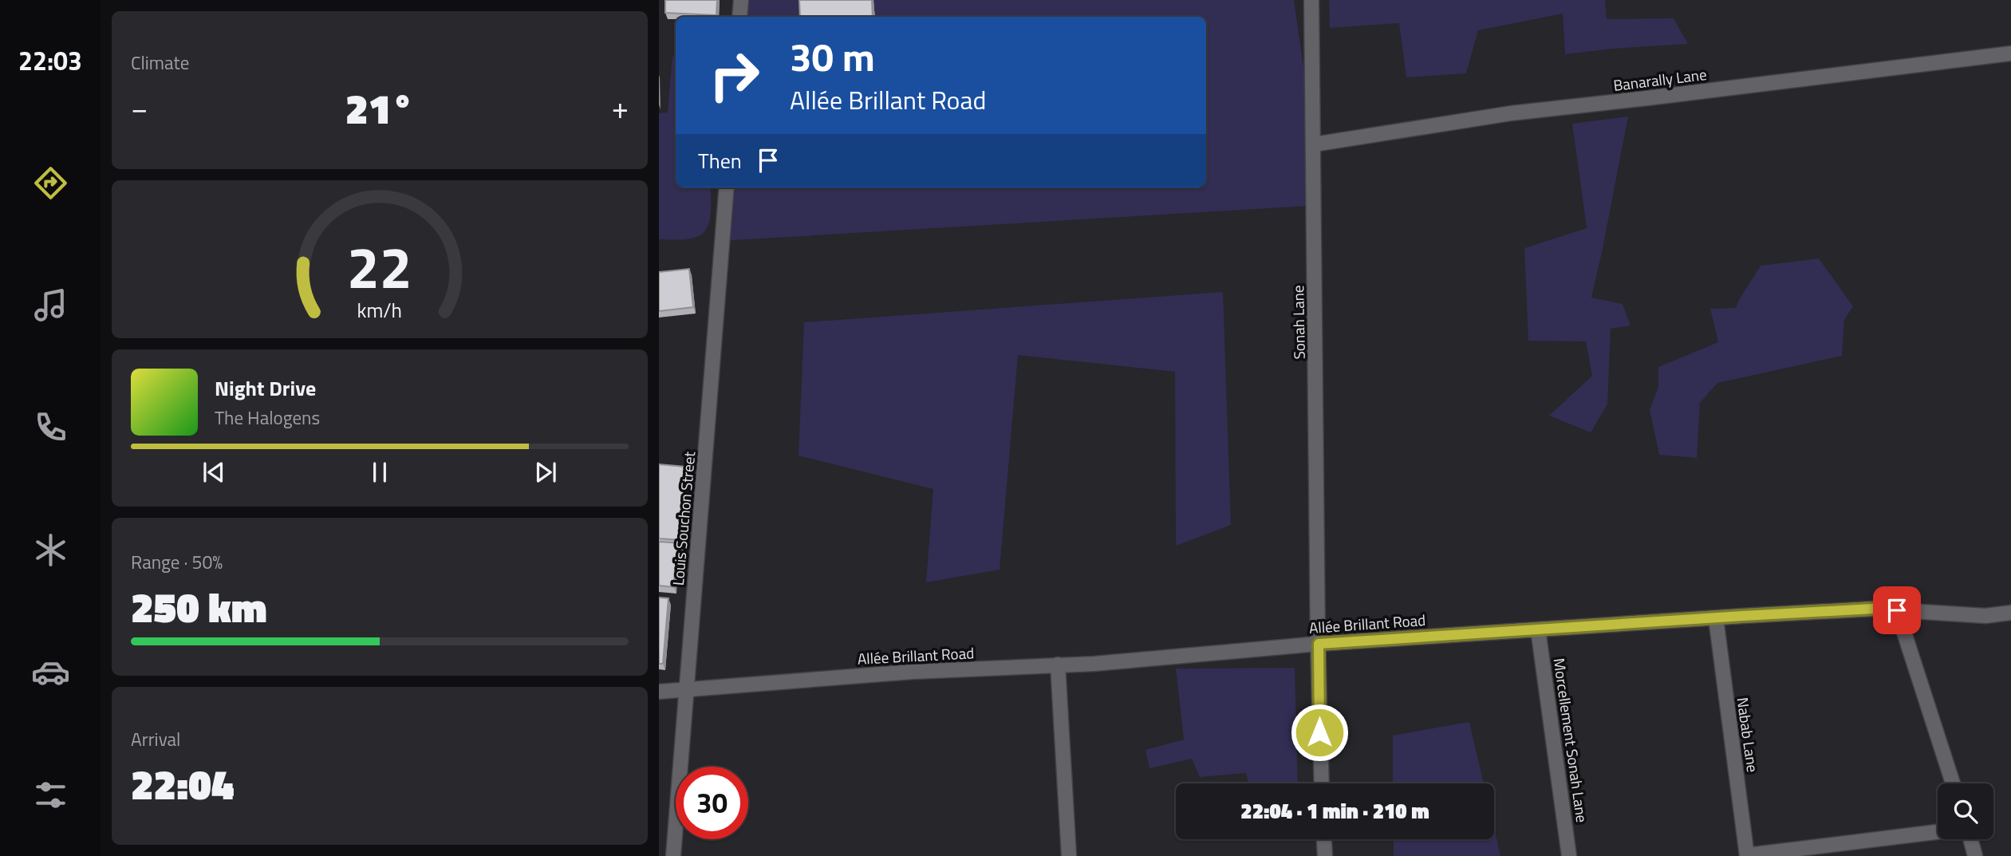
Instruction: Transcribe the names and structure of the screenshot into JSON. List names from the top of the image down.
{
  "streets": {
    "street": [
      "Banarally Lane",
      "Sonah Lane",
      "Louis Souchon Street",
      "Allée Brillant Road",
      "Nabab Lane",
      "Morcellement Sonah Lane"
    ]
  },
  "crossings": [
    ["Banarally Lane", "Sonah Lane"],
    ["Sonah Lane", "Allée Brillant Road"],
    ["Louis Souchon Street", "Allée Brillant Road"],
    ["Allée Brillant Road", "Nabab Lane"],
    ["Allée Brillant Road", "Morcellement Sonah Lane"]
  ],
  "page": {
    "tabs": "22:03",
    "tile": [
      "Climate",
      ["Range · 50%", "250 km"],
      ["Arrival", "22:04"]
    ],
    "turn": ["30 m", "Allée Brillant Road"],
    "heat": ["−", "21°", "+"],
    "then": "Then",
    "song": ["Night Drive", "The Halogens"],
    "limit": "30",
    "trip": "22:04 · 1 min · 210 m",
    "gauge": ["22", "km/h"]
  }
}
